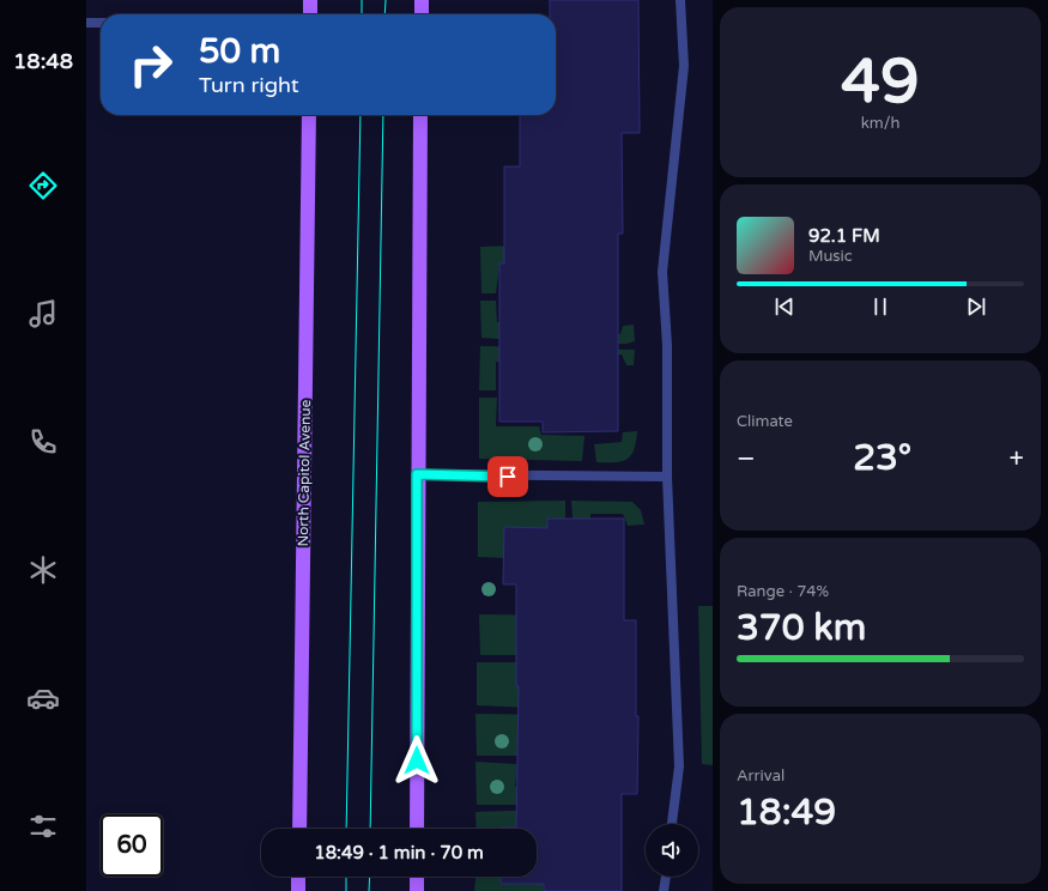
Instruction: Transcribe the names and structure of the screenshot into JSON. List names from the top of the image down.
{
  "streets": {
    "main road": ["North Capitol Avenue"]
  },
  "page": {
    "tabs": "18:48",
    "tile": [
      ["49", "km/h"],
      "Climate",
      ["Range · 74%", "370 km"],
      ["Arrival", "18:49"]
    ],
    "turn": ["50 m", "Turn right"],
    "song": ["92.1 FM", "Music"],
    "heat": ["−", "23°", "+"],
    "limit": "60",
    "trip": "18:49 · 1 min · 70 m"
  }
}
